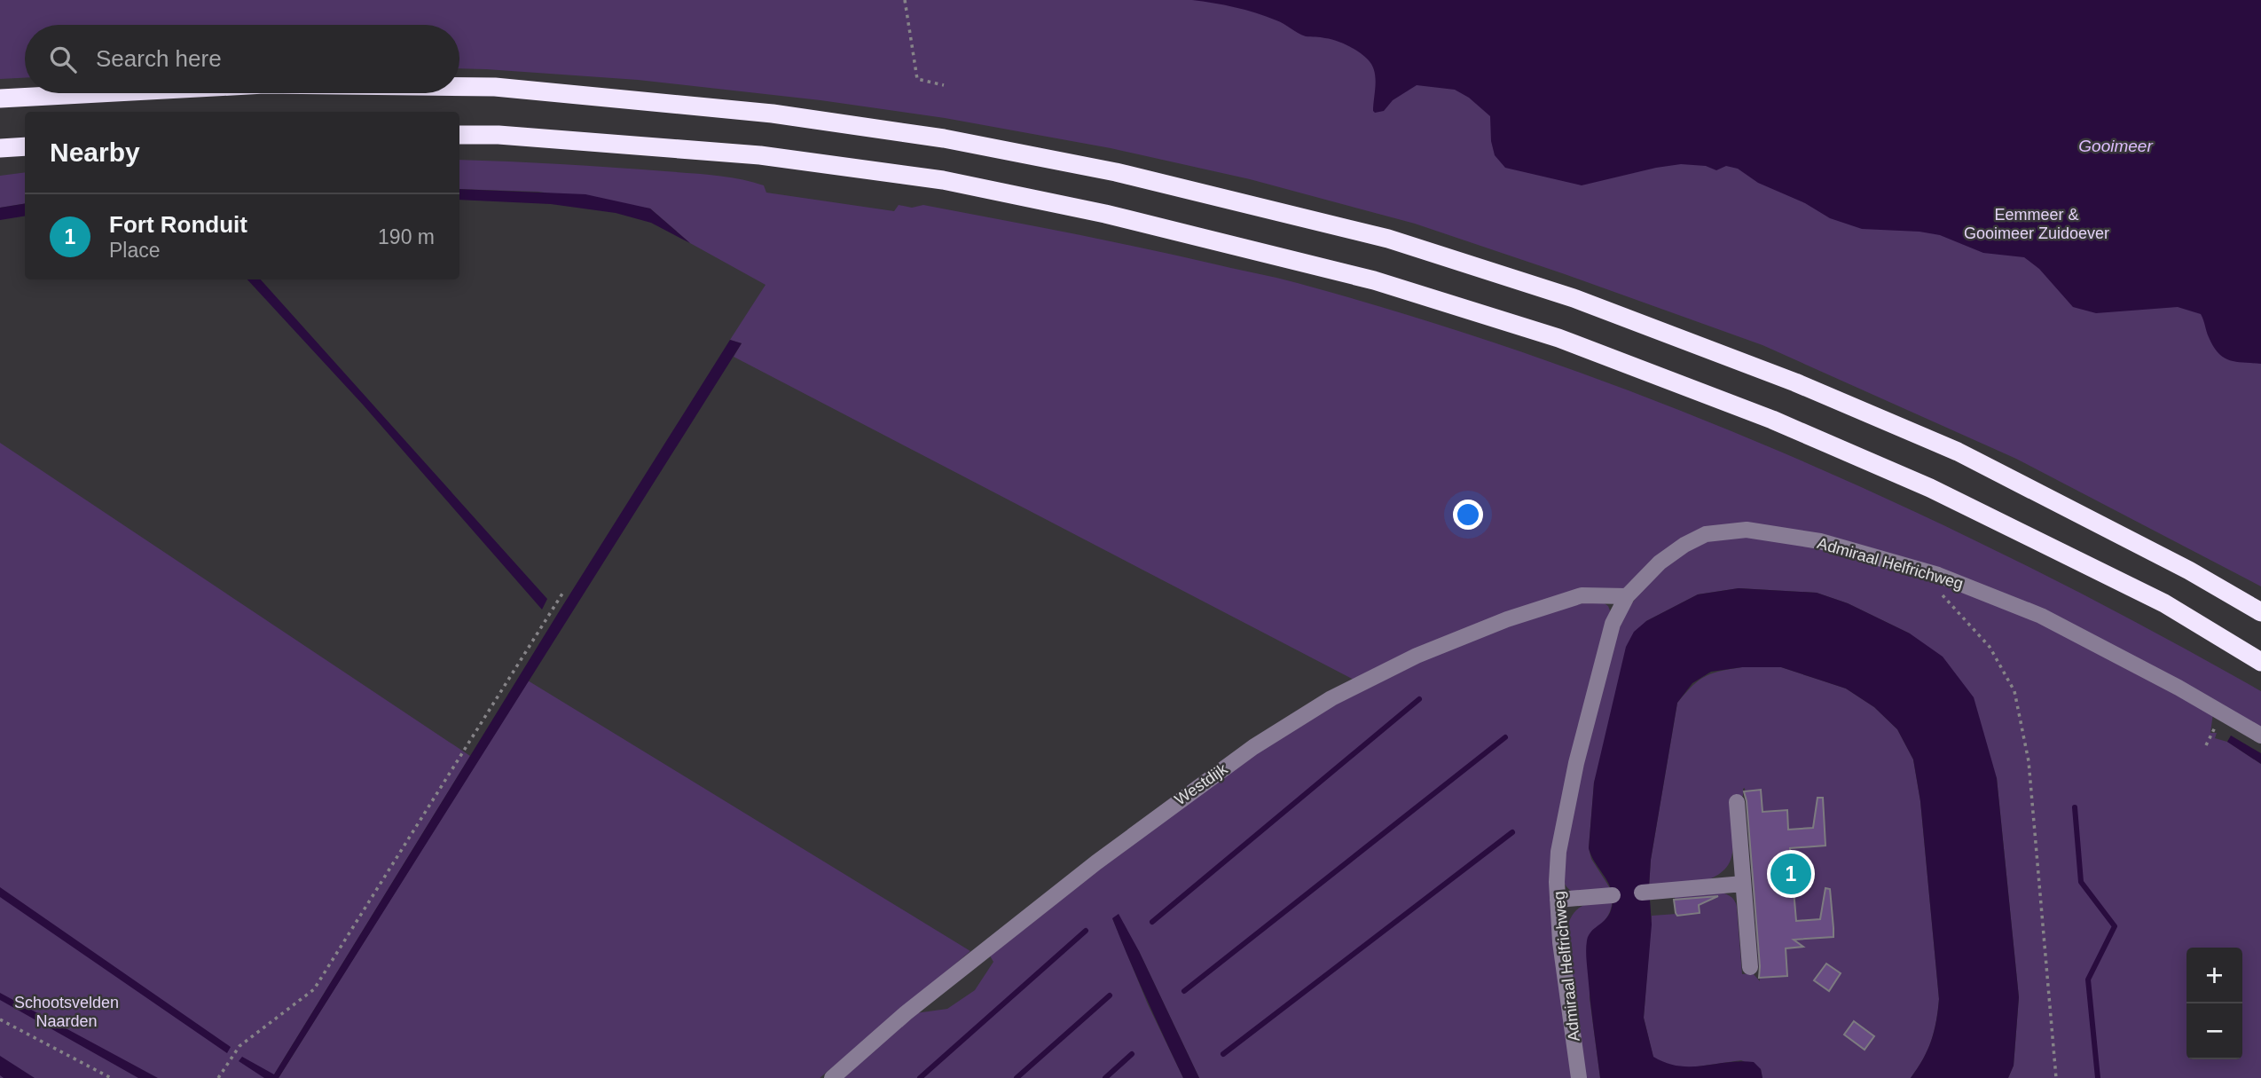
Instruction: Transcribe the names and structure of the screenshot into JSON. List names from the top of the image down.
{
  "streets": {
    "street": ["Admiraal Helfrichweg", "Westdijk"]
  },
  "crossings": [
    ["Admiraal Helfrichweg", "Westdijk"]
  ],
  "water": ["Gooimeer"],
  "parks": ["Eemmeer & Gooimeer Zuidoever", "Schootsvelden Naarden"],
  "page": {
    "search": "Search here",
    "heading": "Nearby",
    "list": [
      {
        "mark": "1",
        "name": "Fort Ronduit",
        "note": "Place",
        "value": "190 m"
      }
    ],
    "pins": "1",
    "map_buttons": ["+", "−"]
  }
}
